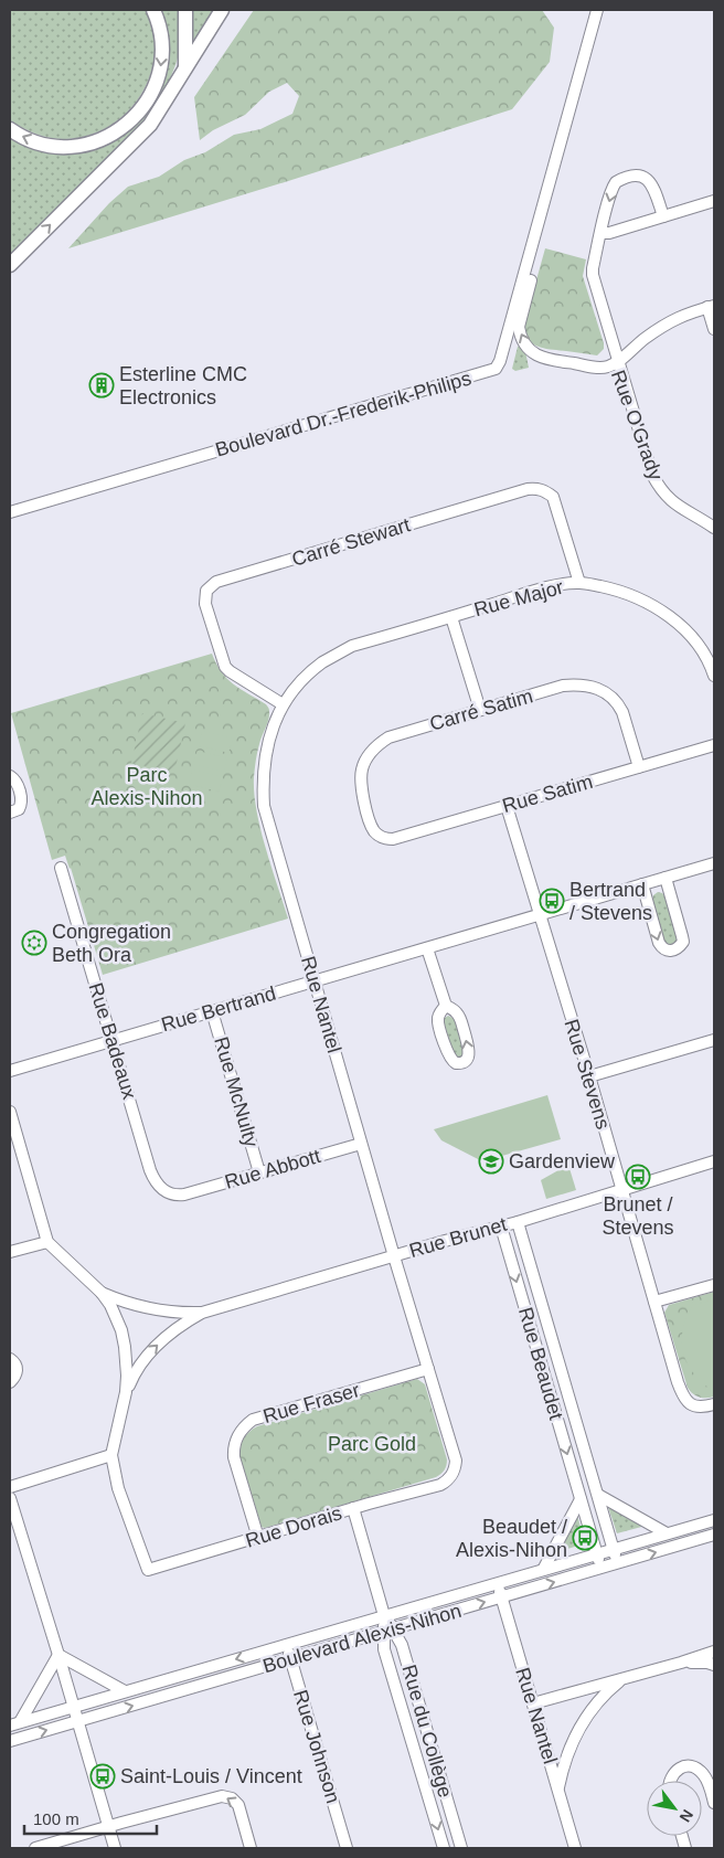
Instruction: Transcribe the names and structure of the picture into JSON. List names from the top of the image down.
{
  "streets": {
    "street": [
      "Boulevard Dr.-Frederik-Philips",
      "Rue O'Grady",
      "Carré Stewart",
      "Rue Major",
      "Carré Satim",
      "Rue Satim",
      "Rue Nantel",
      "Rue Bertrand",
      "Rue Badeaux",
      "Rue Stevens",
      "Rue McNulty",
      "Rue Abbott",
      "Rue Brunet",
      "Rue Beaudet",
      "Rue Fraser",
      "Rue Dorais",
      "Boulevard Alexis-Nihon",
      "Rue du Collège",
      "Rue Johnson"
    ]
  },
  "crossings": [
    ["Boulevard Dr.-Frederik-Philips", "Rue O'Grady"],
    ["Carré Stewart", "Rue Major"],
    ["Carré Stewart", "Rue Nantel"],
    ["Rue Major", "Rue Nantel"],
    ["Carré Satim", "Rue Satim"],
    ["Rue Satim", "Rue Stevens"],
    ["Rue Nantel", "Rue Bertrand"],
    ["Rue Nantel", "Rue Abbott"],
    ["Rue Nantel", "Rue Brunet"],
    ["Rue Nantel", "Rue Fraser"],
    ["Rue Nantel", "Rue Dorais"],
    ["Rue Nantel", "Boulevard Alexis-Nihon"],
    ["Rue Bertrand", "Rue Badeaux"],
    ["Rue Bertrand", "Rue Stevens"],
    ["Rue Bertrand", "Rue McNulty"],
    ["Rue Badeaux", "Rue Abbott"],
    ["Rue Stevens", "Rue Brunet"],
    ["Rue McNulty", "Rue Abbott"],
    ["Rue Brunet", "Rue Beaudet"],
    ["Rue Beaudet", "Boulevard Alexis-Nihon"],
    ["Rue Fraser", "Rue Dorais"],
    ["Rue Dorais", "Rue du Collège"],
    ["Boulevard Alexis-Nihon", "Rue du Collège"],
    ["Boulevard Alexis-Nihon", "Rue Johnson"]
  ],
  "parks": ["Parc Alexis-Nihon", "Parc Gold"],
  "places": {
    "building": ["Esterline CMC Electronics"],
    "bus stop": [
      "Bertrand / Stevens",
      "Brunet / Stevens",
      "Beaudet / Alexis-Nihon",
      "Saint-Louis / Vincent"
    ],
    "synagogue": ["Congregation Beth Ora"],
    "school or university": ["Gardenview"]
  },
  "scale_bar": "100 m",
  "north": "bottom right"
}
